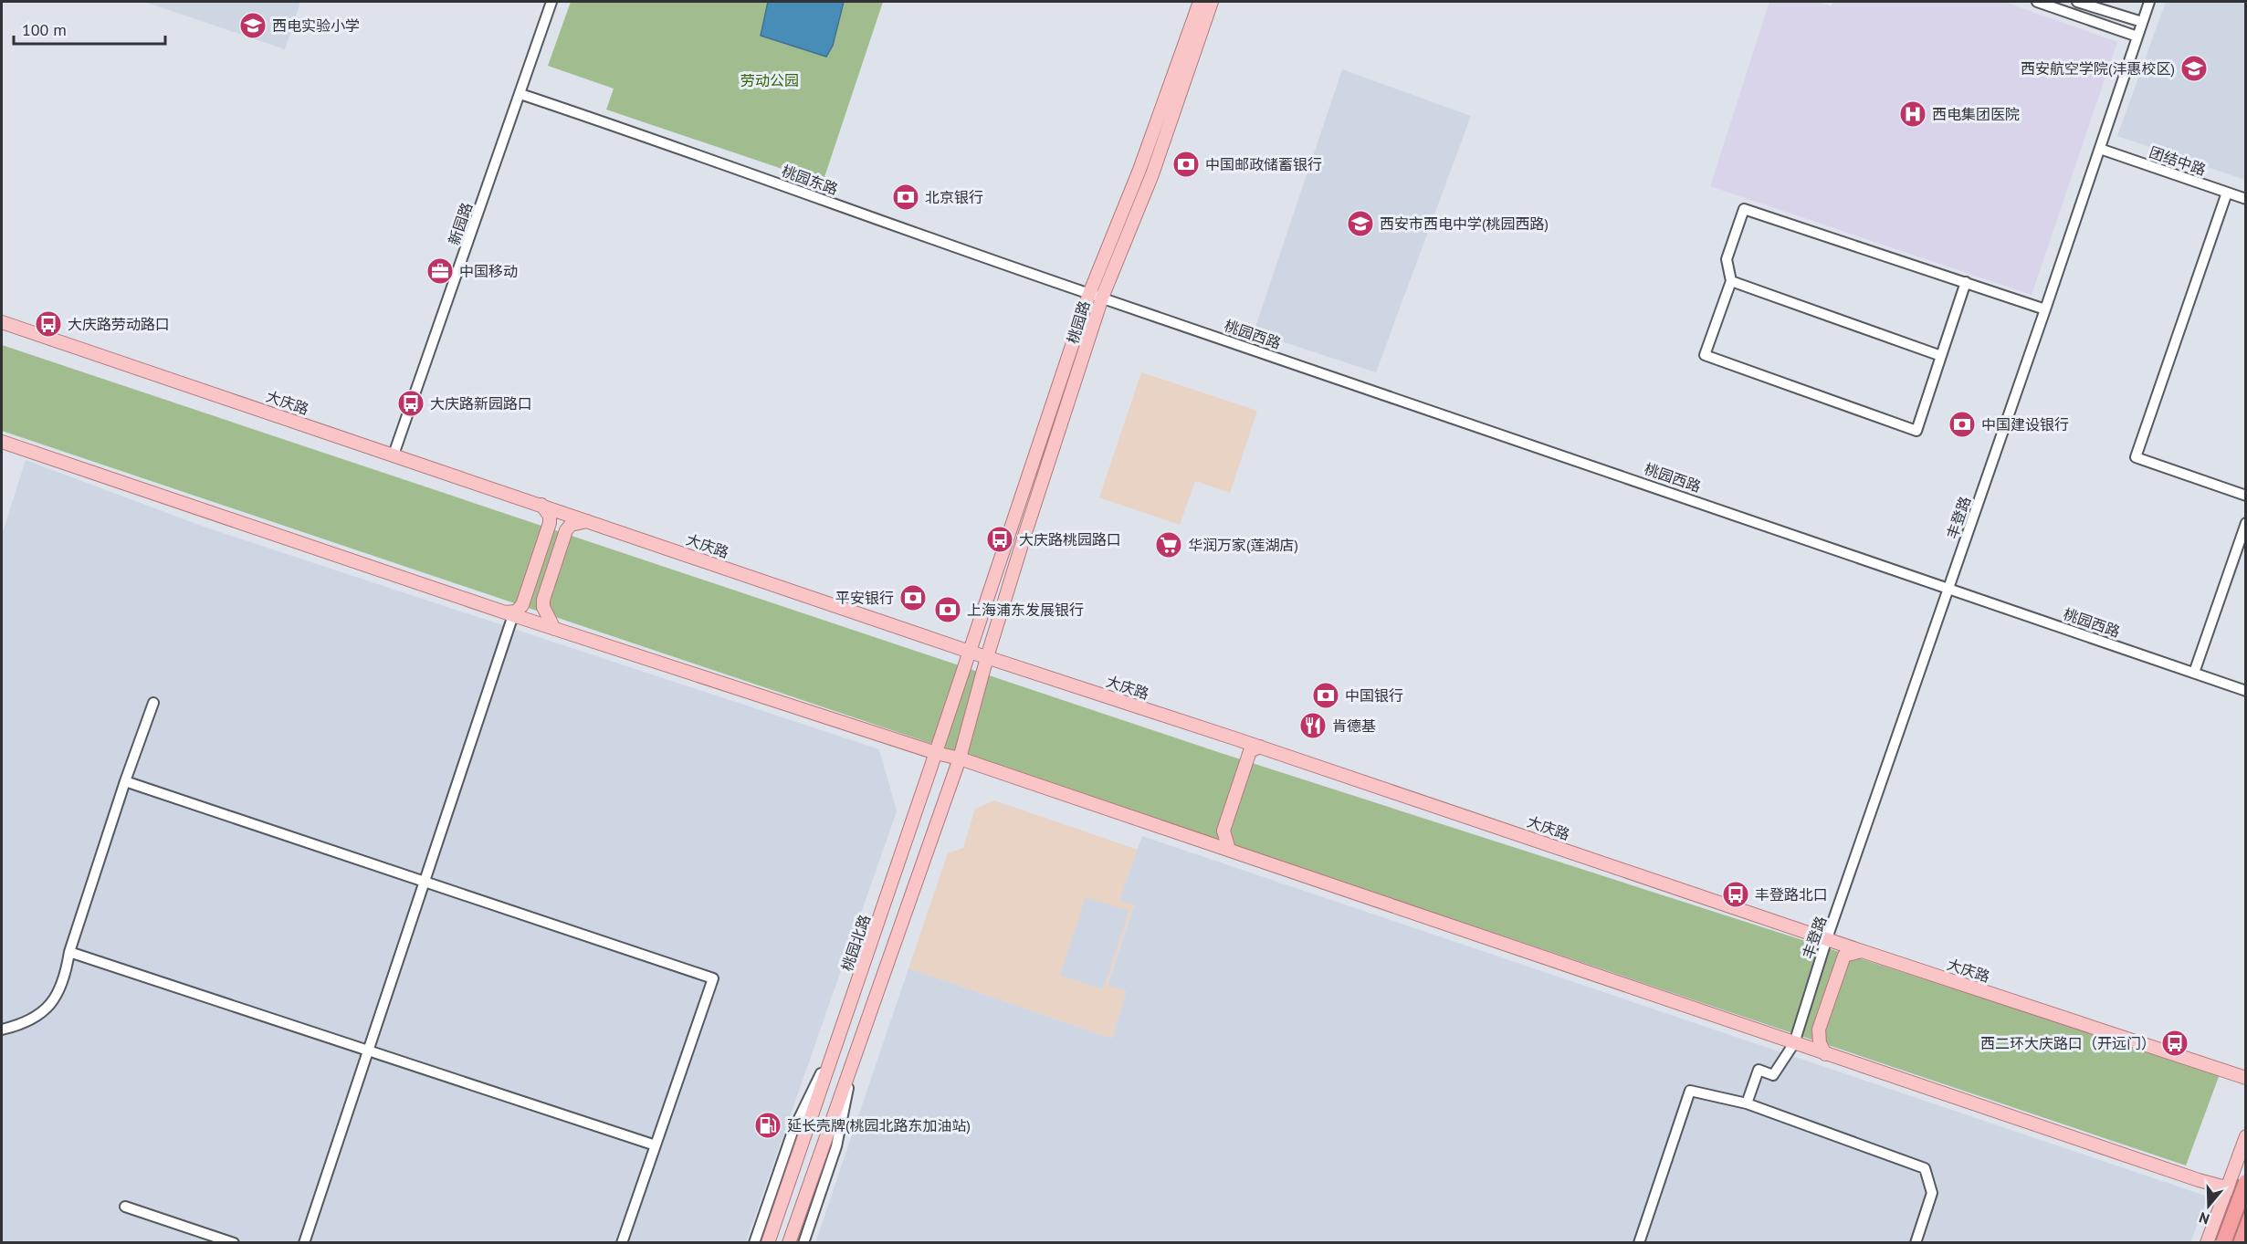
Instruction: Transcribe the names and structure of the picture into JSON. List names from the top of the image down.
{
  "streets": {
    "main road": ["桃园路", "大庆路", "桃园北路"],
    "street": [
      "团结中路",
      "桃园东路",
      "新园路",
      "桃园西路",
      "丰登路"
    ]
  },
  "crossings": [
    ["团结中路", "丰登路"],
    ["桃园东路", "新园路"],
    ["桃园东路", "桃园路"],
    ["桃园东路", "桃园西路"],
    ["新园路", "大庆路"],
    ["桃园路", "桃园西路"],
    ["桃园路", "大庆路"],
    ["桃园路", "桃园北路"],
    ["桃园西路", "丰登路"],
    ["大庆路", "丰登路"],
    ["大庆路", "桃园北路"]
  ],
  "parks": ["劳动公园"],
  "places": {
    "school or university": ["西电实验小学", "西安航空学院(沣惠校区)", "西安市西电中学(桃园西路)"],
    "hospital": ["西电集团医院"],
    "bank": [
      "中国邮政储蓄银行",
      "北京银行",
      "中国建设银行",
      "平安银行",
      "上海浦东发展银行",
      "中国银行"
    ],
    "office": ["中国移动"],
    "bus stop": [
      "大庆路劳动路口",
      "大庆路新园路口",
      "大庆路桃园路口",
      "丰登路北口",
      "西二环大庆路口（开远门）"
    ],
    "supermarket": ["华润万家(莲湖店)"],
    "restaurant": ["肯德基"],
    "fuel station": ["延长壳牌(桃园北路东加油站)"]
  },
  "scale_bar": "100 m",
  "north": "bottom"
}
